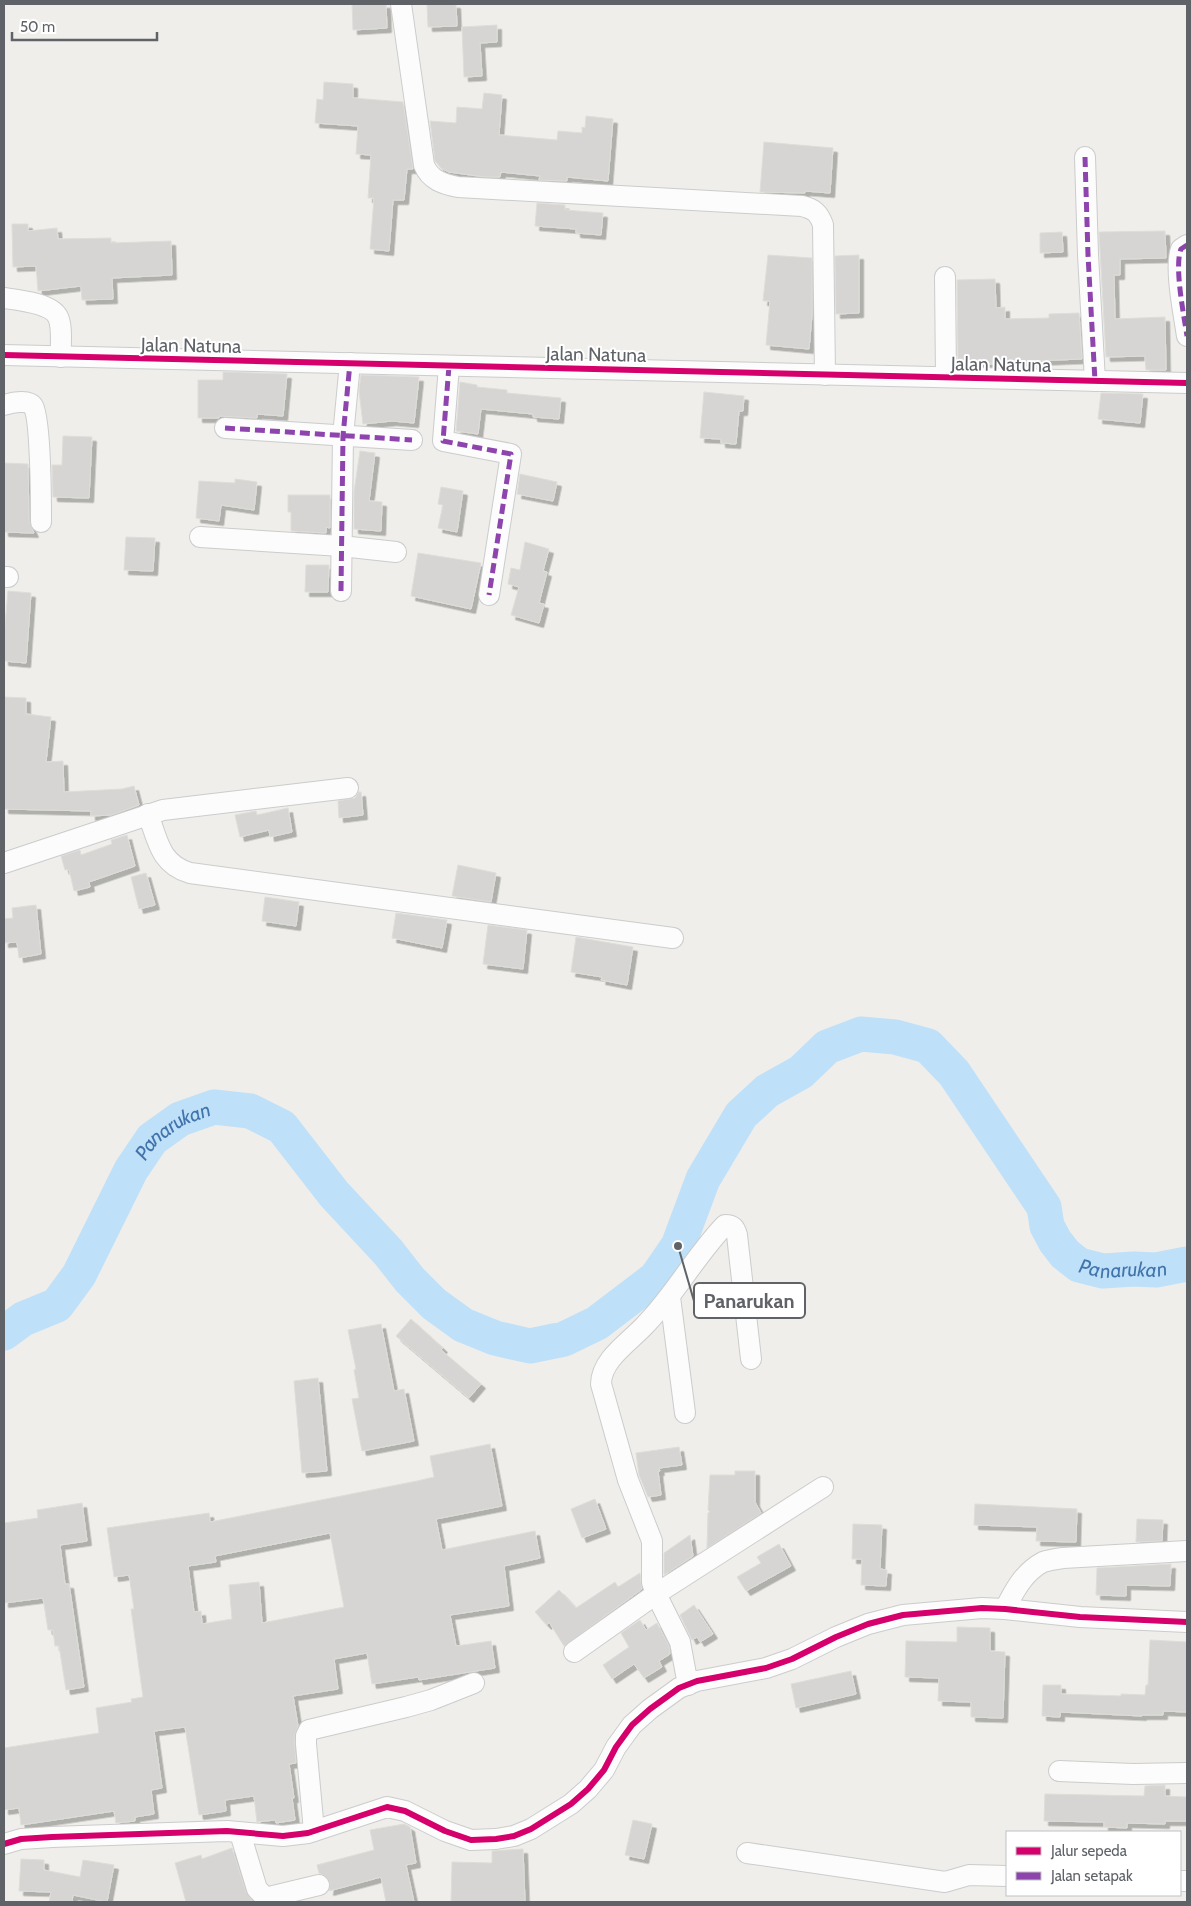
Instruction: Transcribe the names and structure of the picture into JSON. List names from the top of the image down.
{
  "streets": {
    "street": ["Jalan Natuna"]
  },
  "water": ["Panarukan"],
  "places": ["Panarukan"],
  "legend": ["Jalur sepeda", "Jalan setapak"],
  "scale_bar": "50 m"
}
